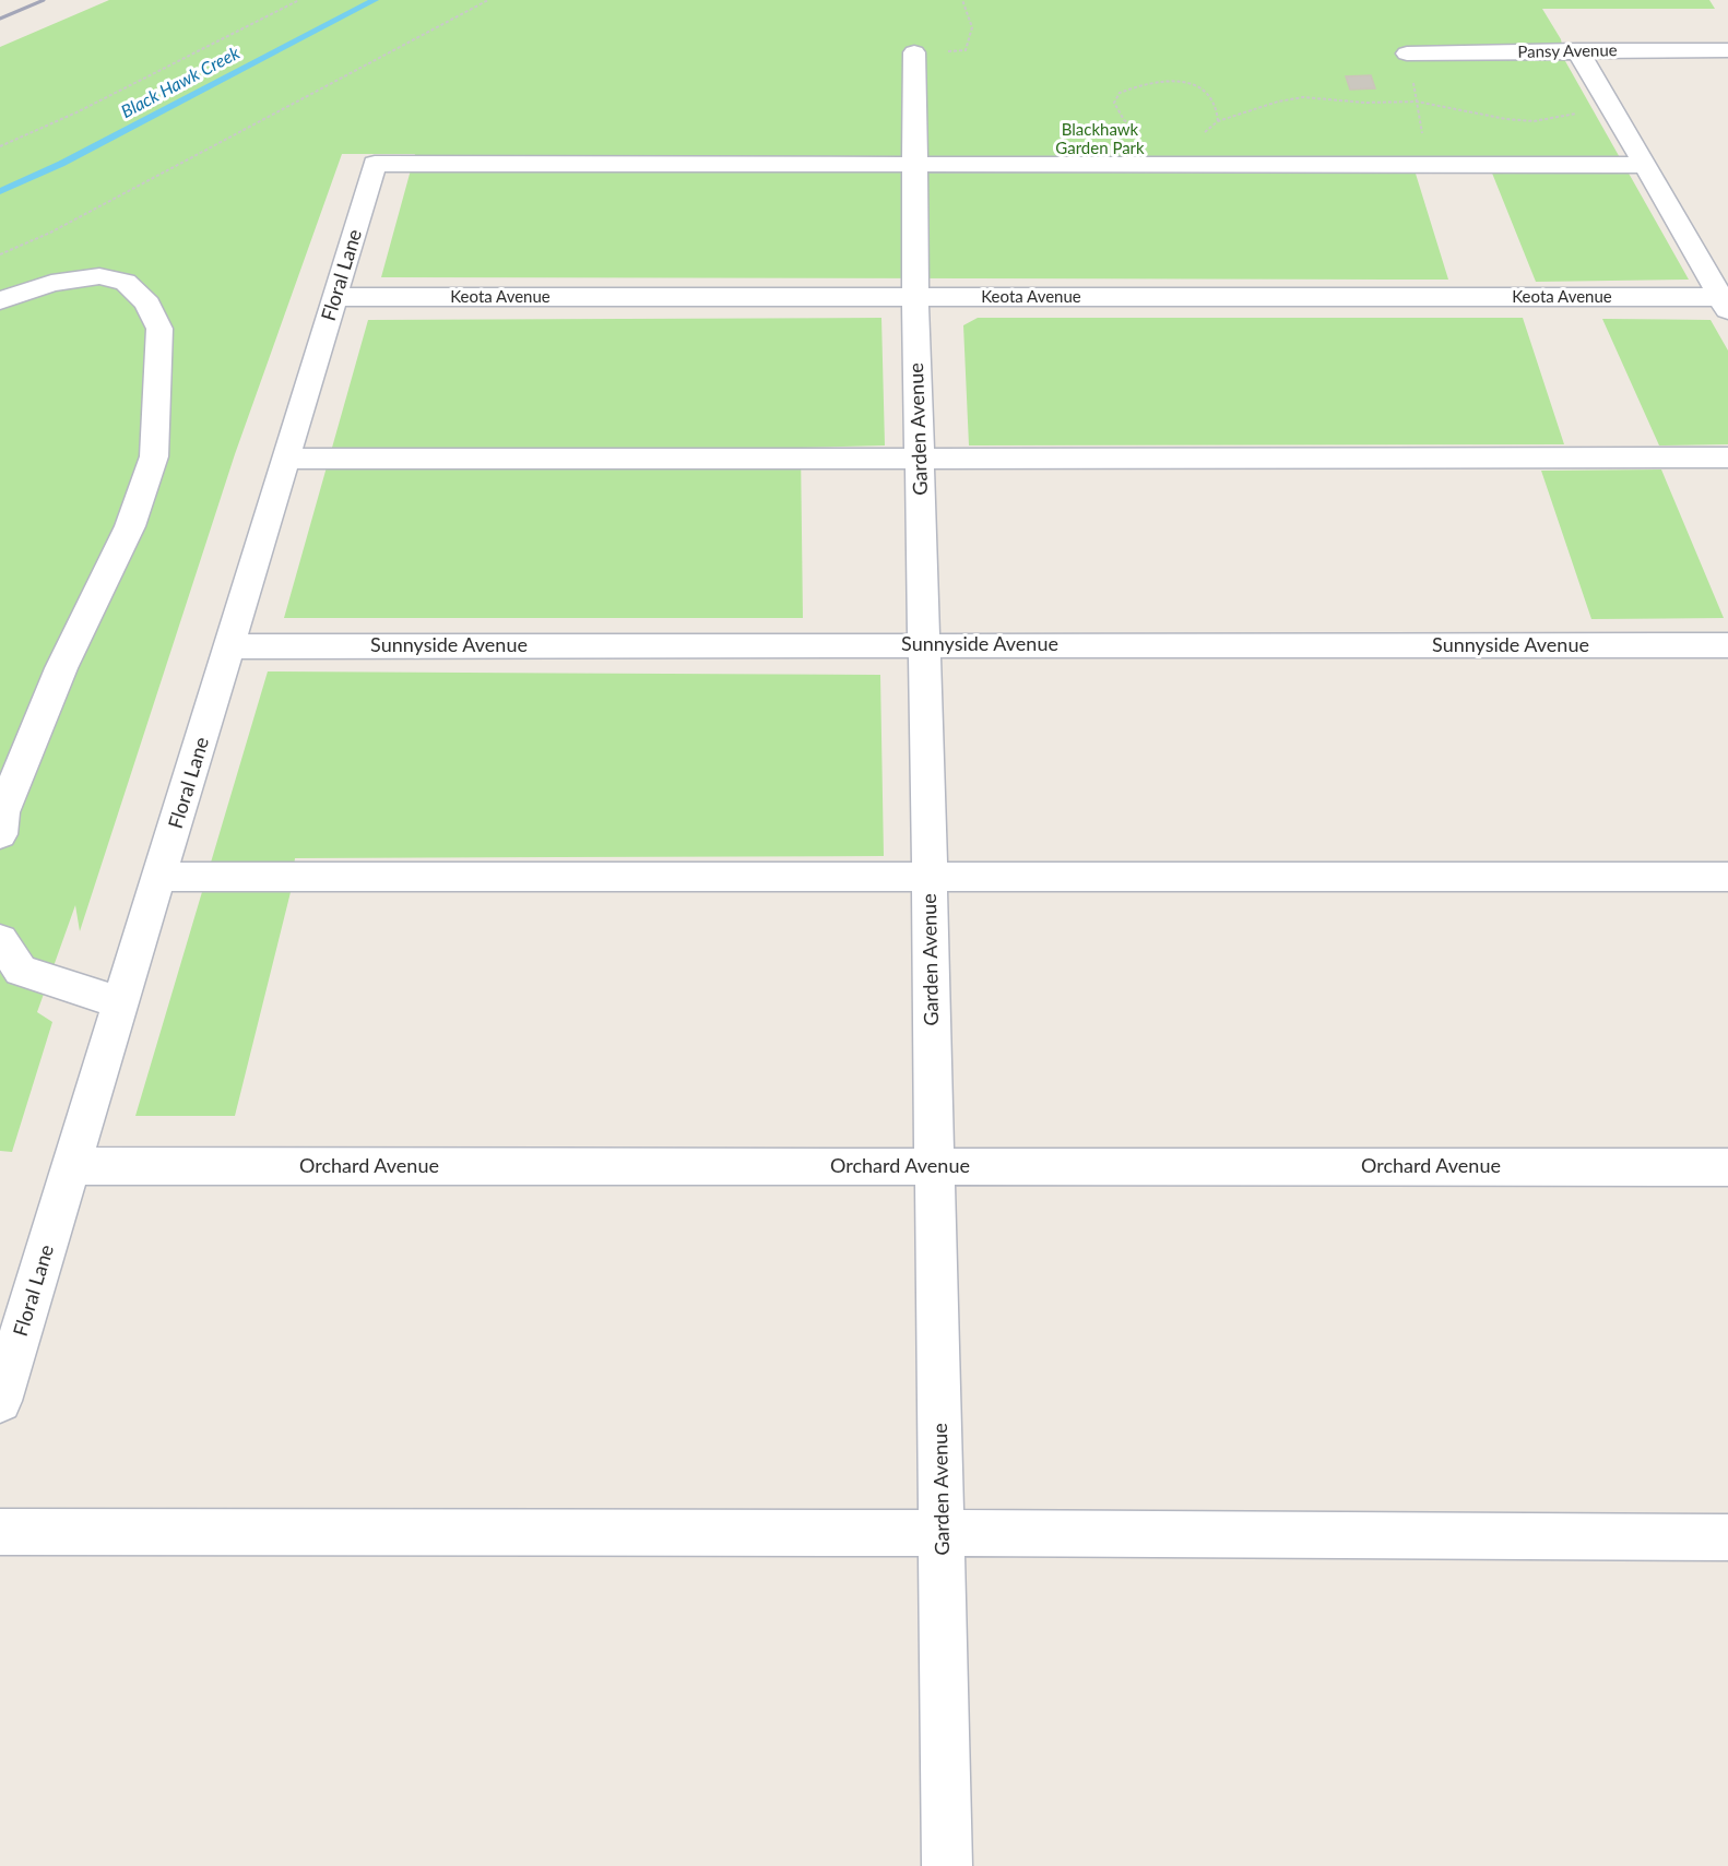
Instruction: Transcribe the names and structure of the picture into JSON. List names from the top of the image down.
{
  "streets": {
    "street": [
      "Pansy Avenue",
      "Floral Lane",
      "Keota Avenue",
      "Garden Avenue",
      "Sunnyside Avenue",
      "Orchard Avenue"
    ]
  },
  "crossings": [
    ["Floral Lane", "Keota Avenue"],
    ["Floral Lane", "Garden Avenue"],
    ["Floral Lane", "Sunnyside Avenue"],
    ["Floral Lane", "Orchard Avenue"],
    ["Keota Avenue", "Garden Avenue"],
    ["Garden Avenue", "Sunnyside Avenue"],
    ["Garden Avenue", "Orchard Avenue"]
  ],
  "water": ["Black Hawk Creek"],
  "parks": ["Blackhawk Garden Park"]
}
